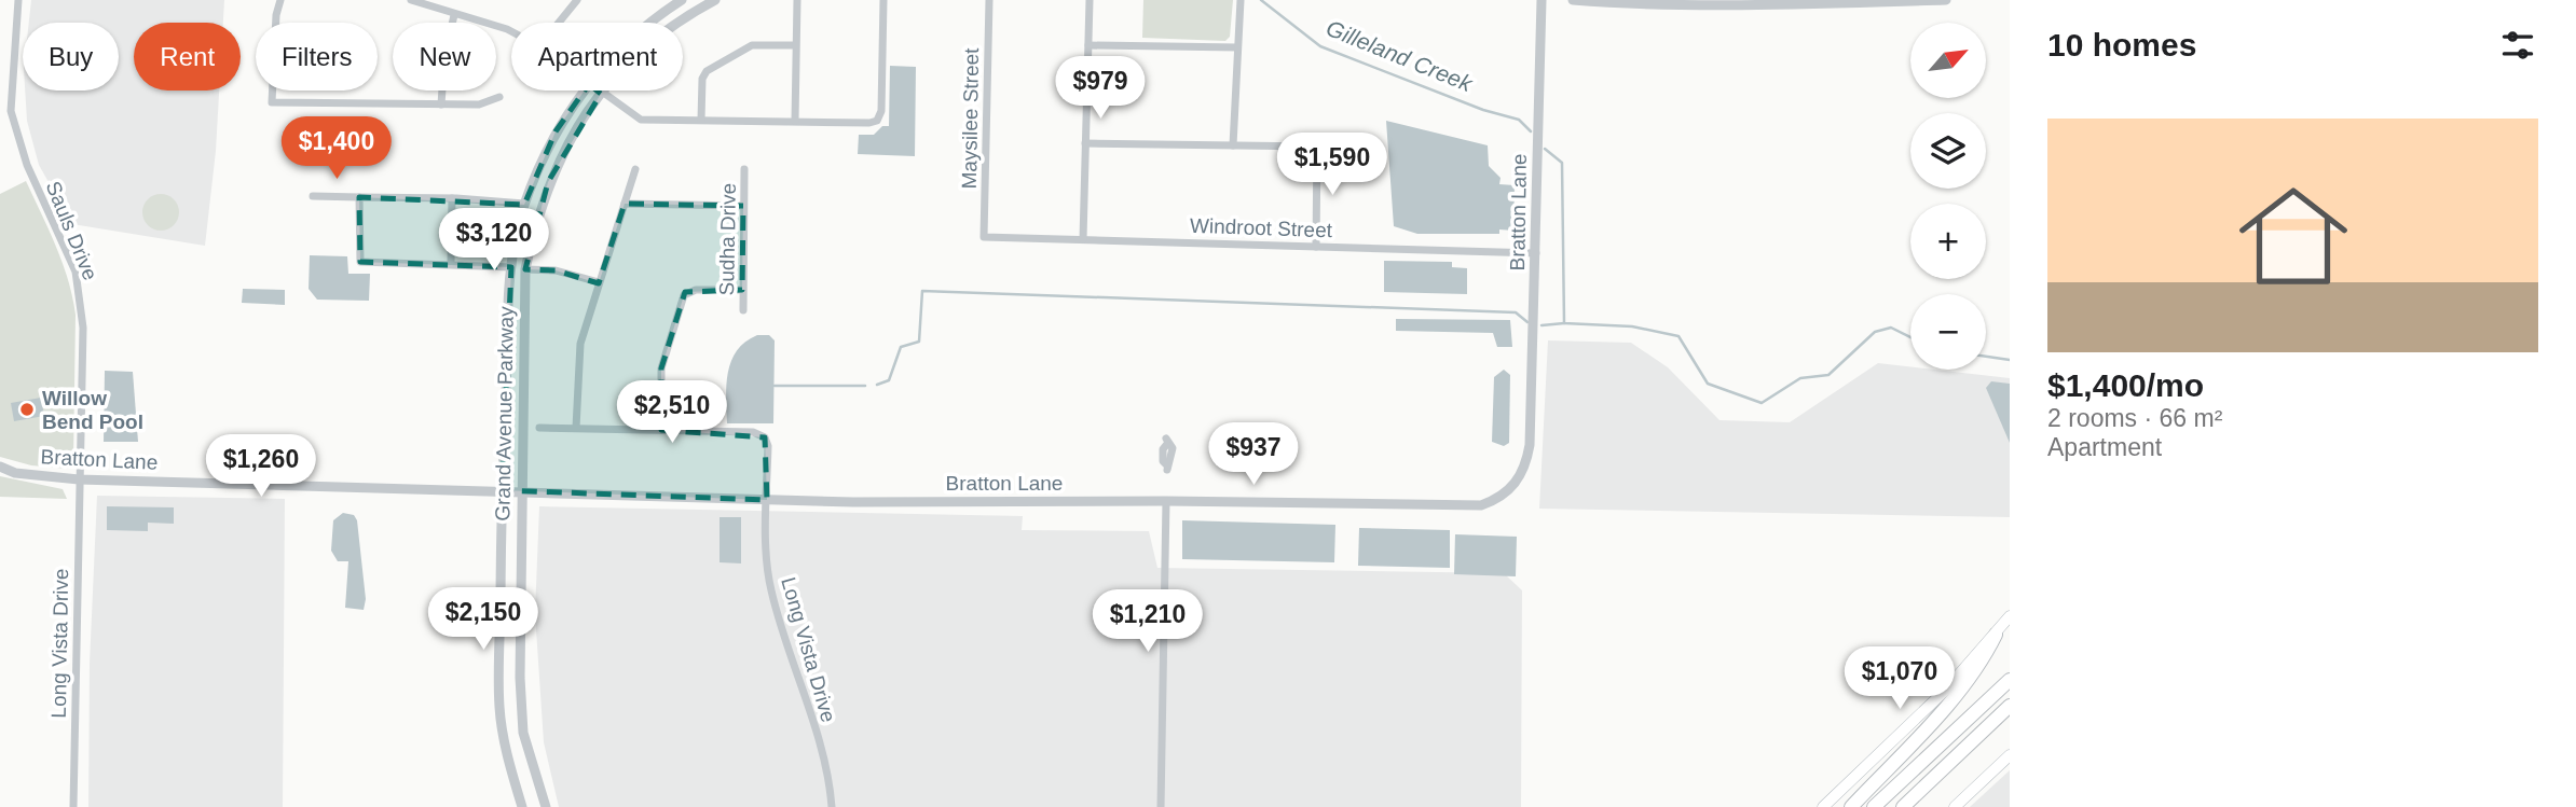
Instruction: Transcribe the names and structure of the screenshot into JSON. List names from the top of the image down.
{
  "streets": {
    "street": [
      "Maysilee Street",
      "Bratton Lane",
      "Windroot Street",
      "Sauls Drive",
      "Sudha Drive",
      "Grand Avenue Parkway",
      "Long Vista Drive"
    ]
  },
  "crossings": [
    ["Maysilee Street", "Windroot Street"],
    ["Bratton Lane", "Windroot Street"],
    ["Bratton Lane", "Sauls Drive"],
    ["Bratton Lane", "Grand Avenue Parkway"],
    ["Bratton Lane", "Long Vista Drive"],
    ["Sauls Drive", "Long Vista Drive"]
  ],
  "water": ["Gilleland Creek"],
  "places": ["Willow Bend Pool"],
  "north": "top right",
  "page": {
    "heading": "10 homes",
    "map_buttons": ["+", "−"],
    "chip": [
      "Buy",
      "Rent",
      "Filters",
      "New",
      "Apartment"
    ],
    "price": [
      "$979",
      "$1,400",
      "$1,590",
      "$3,120",
      "$2,510",
      "$937",
      "$1,260",
      "$2,150",
      "$1,210",
      "$1,070"
    ],
    "list": [
      {
        "name": "$1,400/mo",
        "note": "2 rooms · 66 m² · Apartment"
      }
    ]
  }
}
